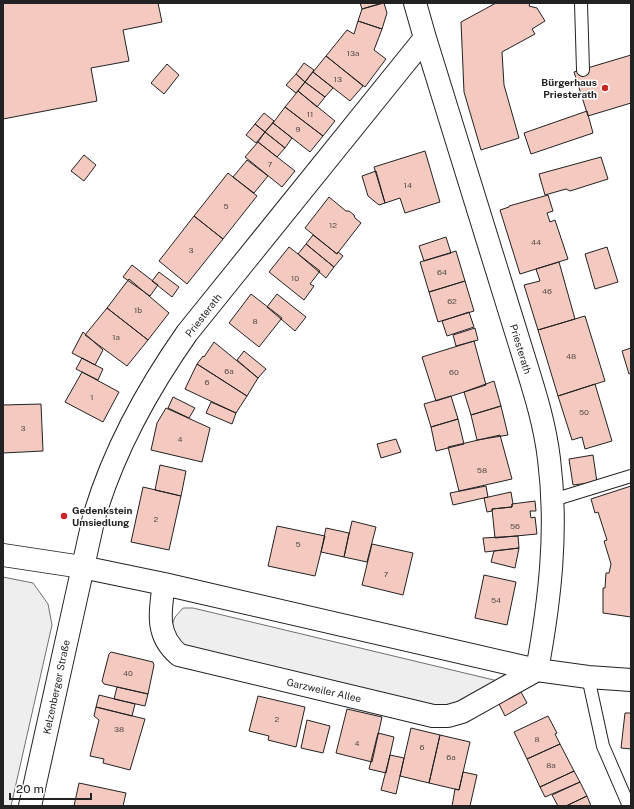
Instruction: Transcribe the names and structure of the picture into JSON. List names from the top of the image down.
{
  "streets": {
    "street": ["Priesterath", "Kelzenberger Straße", "Garzweiler Allee"]
  },
  "crossings": [
    ["Priesterath", "Kelzenberger Straße"],
    ["Priesterath", "Garzweiler Allee"]
  ],
  "places": ["Bürgerhaus Priesterath", "Gedenkstein Umsiedlung"],
  "house_numbers": [
    "13a",
    "13",
    "11",
    "9",
    "7",
    "14",
    "5",
    "12",
    "44",
    "3",
    "64",
    "10",
    "46",
    "62",
    "1b",
    "8",
    "1a",
    "48",
    "6a",
    "60",
    "6",
    "1",
    "50",
    "3",
    "4",
    "58",
    "2",
    "56",
    "5",
    "7",
    "54",
    "40",
    "2",
    "38",
    "8",
    "4",
    "6",
    "6a",
    "8a"
  ],
  "scale_bar": "20 m"
}
